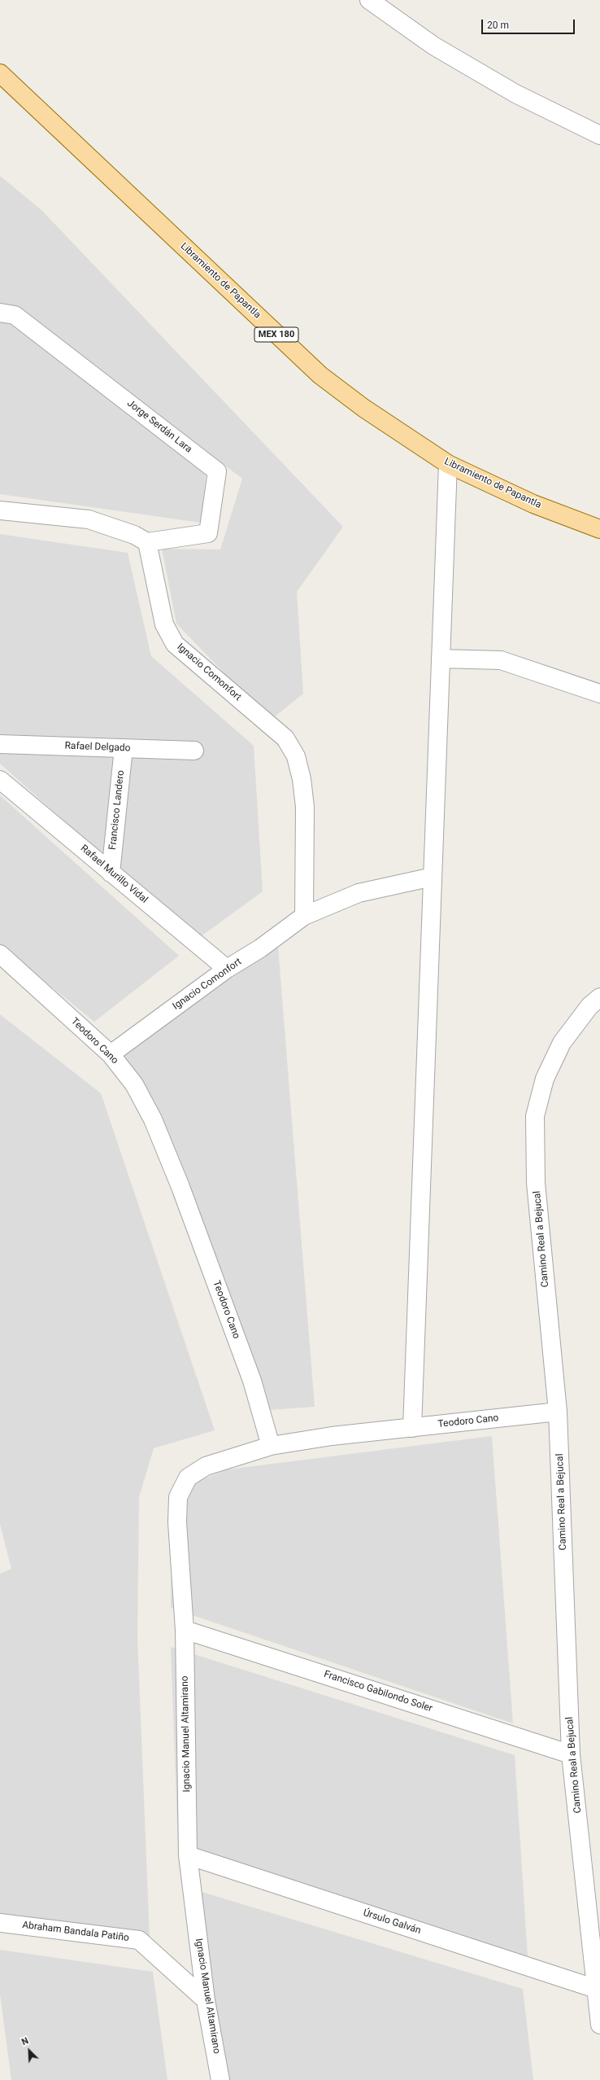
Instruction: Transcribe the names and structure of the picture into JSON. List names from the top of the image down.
{
  "streets": {
    "main road": ["Libramiento de Papantla", "MEX 180"],
    "street": [
      "Jorge Serdán Lara",
      "Ignacio Comonfort",
      "Rafael Delgado",
      "Francisco Landero",
      "Rafael Murillo Vidal",
      "Teodoro Cano",
      "Camino Real a Bejucal",
      "Francisco Gabilondo Soler",
      "Ignacio Manuel Altamirano",
      "Úrsulo Galván",
      "Abraham Bandala Patiño"
    ]
  },
  "crossings": [
    ["Jorge Serdán Lara", "Ignacio Comonfort"],
    ["Ignacio Comonfort", "Rafael Murillo Vidal"],
    ["Ignacio Comonfort", "Teodoro Cano"],
    ["Rafael Delgado", "Francisco Landero"],
    ["Francisco Landero", "Rafael Murillo Vidal"],
    ["Teodoro Cano", "Camino Real a Bejucal"],
    ["Teodoro Cano", "Ignacio Manuel Altamirano"],
    ["Camino Real a Bejucal", "Francisco Gabilondo Soler"],
    ["Camino Real a Bejucal", "Úrsulo Galván"],
    ["Francisco Gabilondo Soler", "Ignacio Manuel Altamirano"],
    ["Ignacio Manuel Altamirano", "Úrsulo Galván"],
    ["Ignacio Manuel Altamirano", "Abraham Bandala Patiño"]
  ],
  "scale_bar": "20 m",
  "north": "top left"
}
